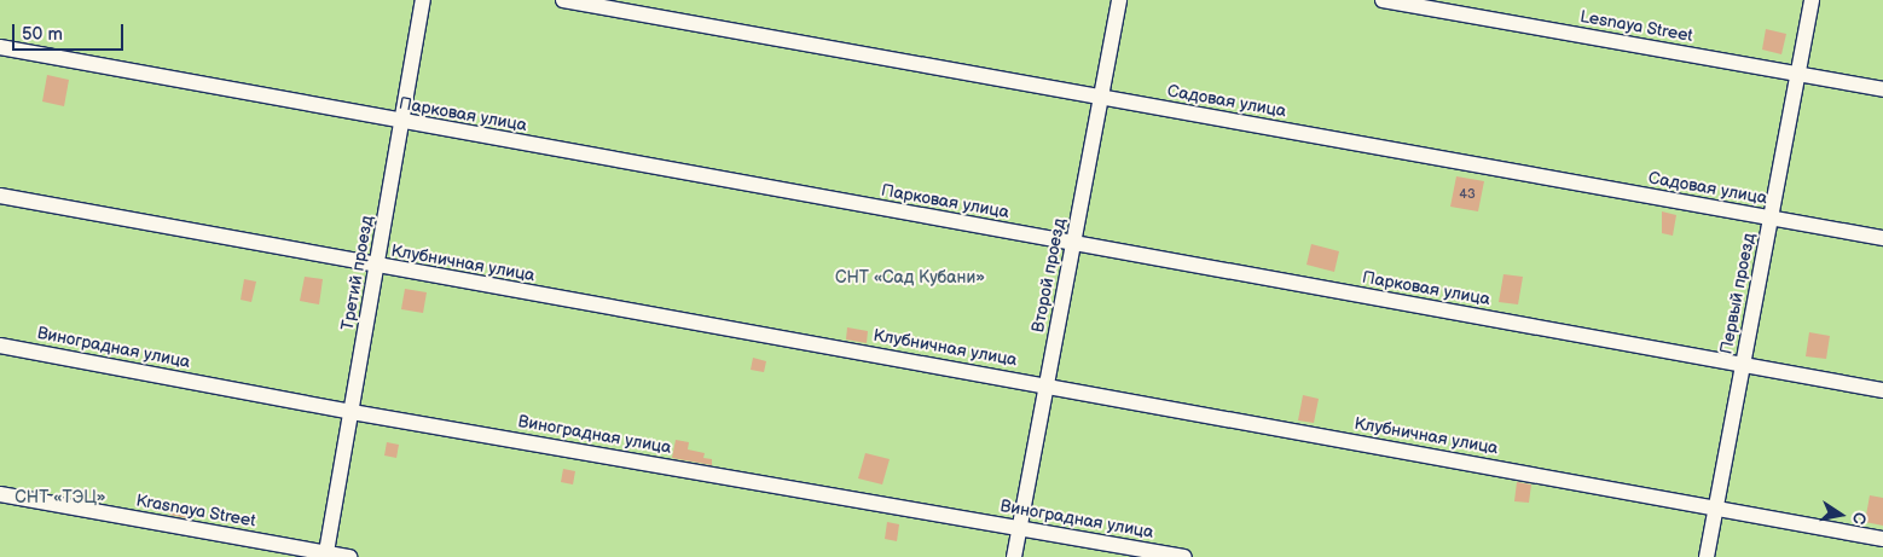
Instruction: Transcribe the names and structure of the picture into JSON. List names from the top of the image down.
{
  "streets": {
    "street": [
      "Lesnaya Street",
      "Садовая улица",
      "Парковая улица",
      "Клубничная улица",
      "Третий проезд",
      "Второй проезд",
      "Первый проезд",
      "Виноградная улица",
      "Krasnaya Street"
    ]
  },
  "crossings": [
    ["Lesnaya Street", "Первый проезд"],
    ["Садовая улица", "Второй проезд"],
    ["Садовая улица", "Первый проезд"],
    ["Парковая улица", "Третий проезд"],
    ["Парковая улица", "Второй проезд"],
    ["Парковая улица", "Первый проезд"],
    ["Клубничная улица", "Третий проезд"],
    ["Клубничная улица", "Второй проезд"],
    ["Клубничная улица", "Первый проезд"],
    ["Третий проезд", "Виноградная улица"],
    ["Третий проезд", "Krasnaya Street"],
    ["Второй проезд", "Виноградная улица"]
  ],
  "parks": ["СНТ «Сад Кубани»", "СНТ «ТЭЦ»"],
  "house_numbers": ["43"],
  "scale_bar": "50 m",
  "north": "right"
}
